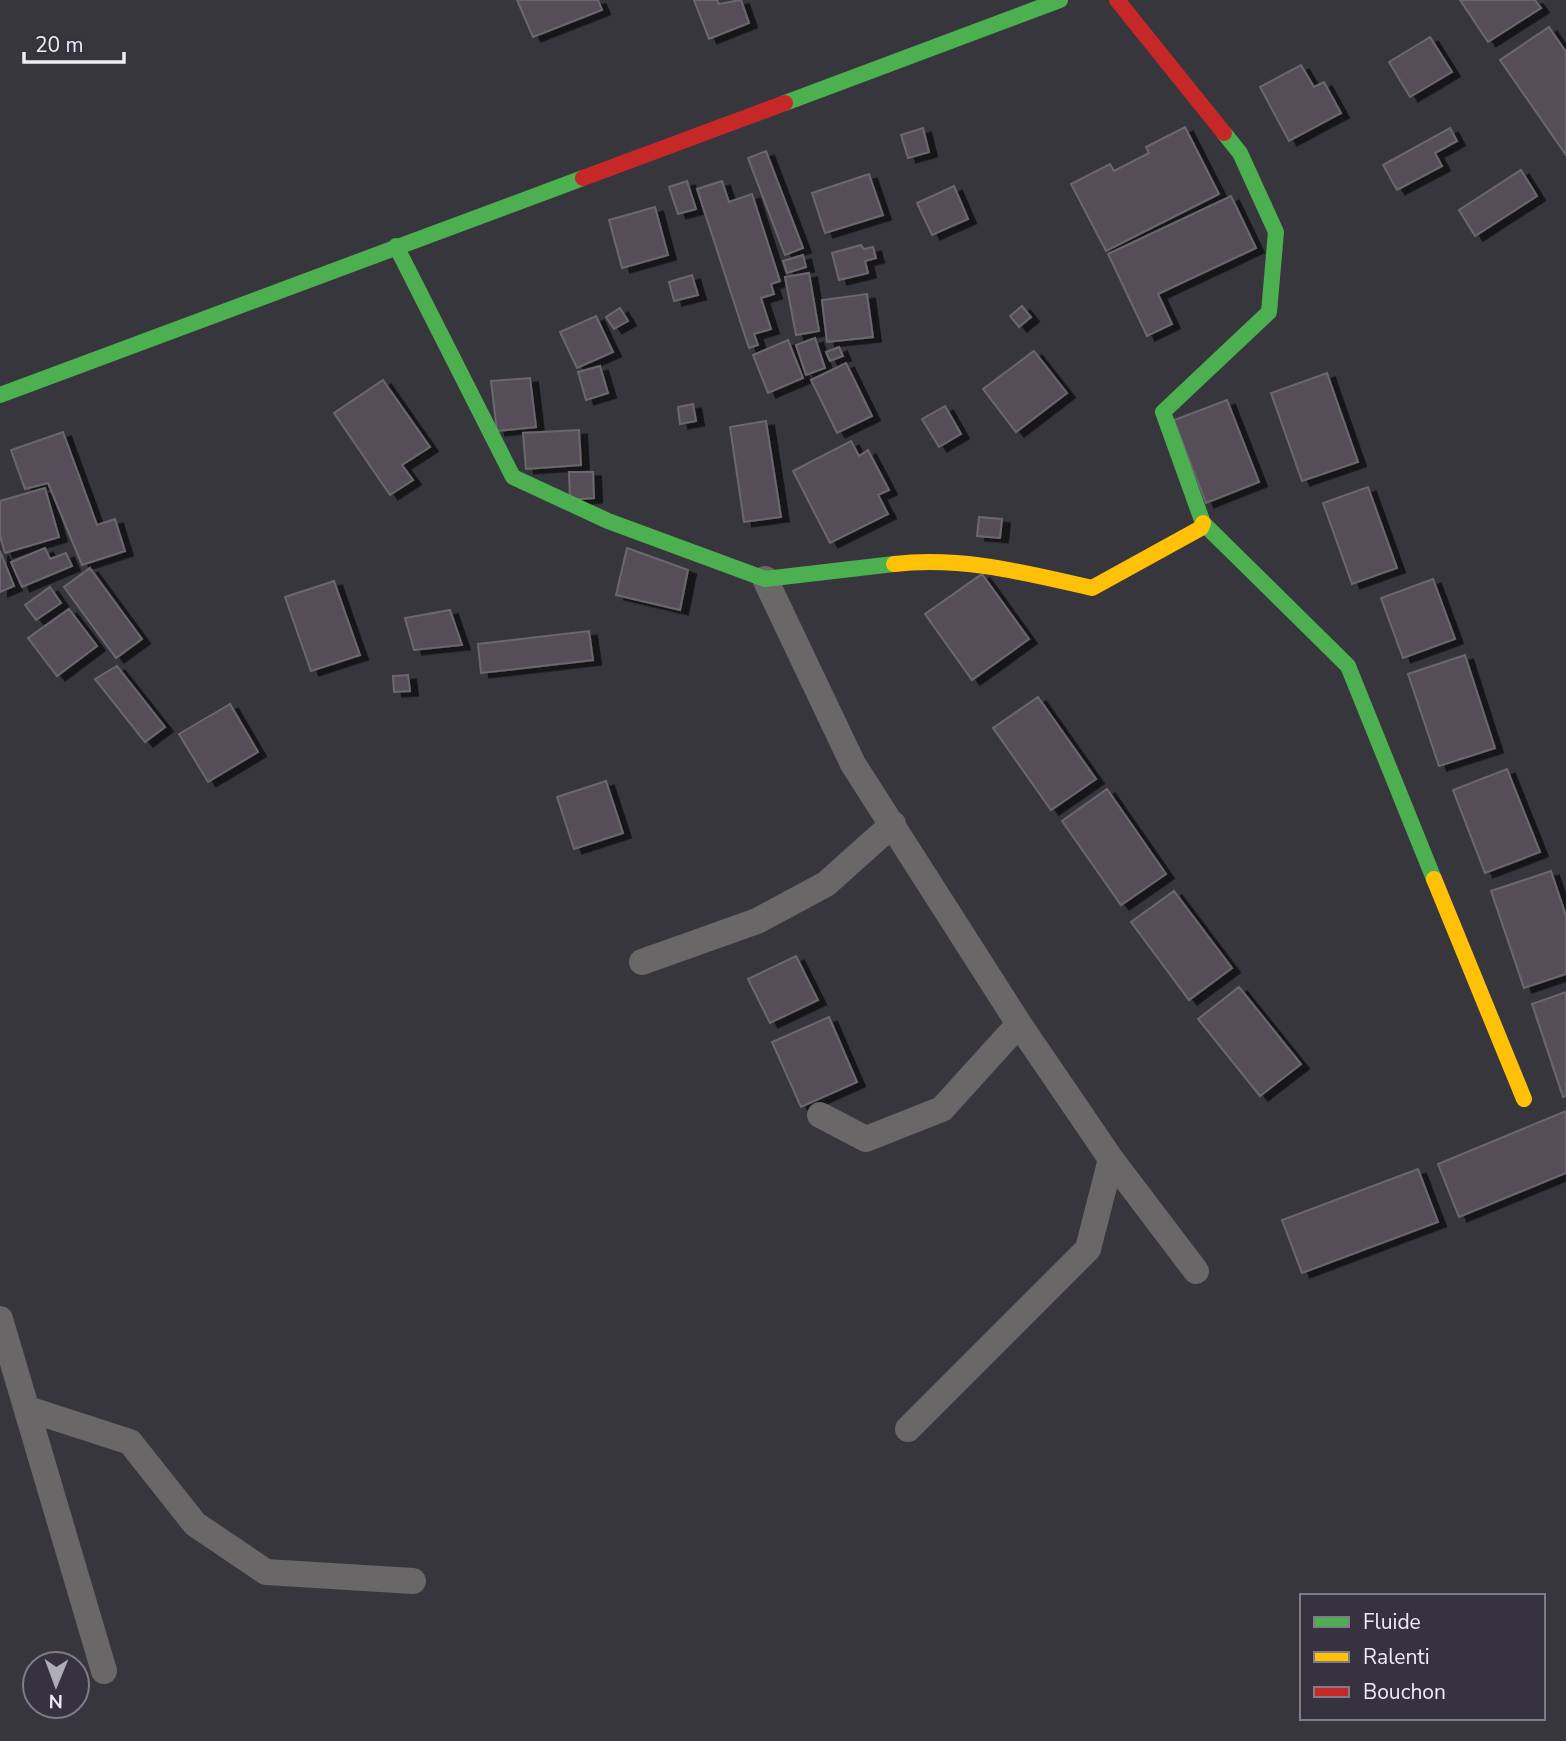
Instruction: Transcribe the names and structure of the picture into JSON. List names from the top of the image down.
{
  "legend": ["Fluide", "Ralenti", "Bouchon"],
  "scale_bar": "20 m",
  "north": "bottom"
}
